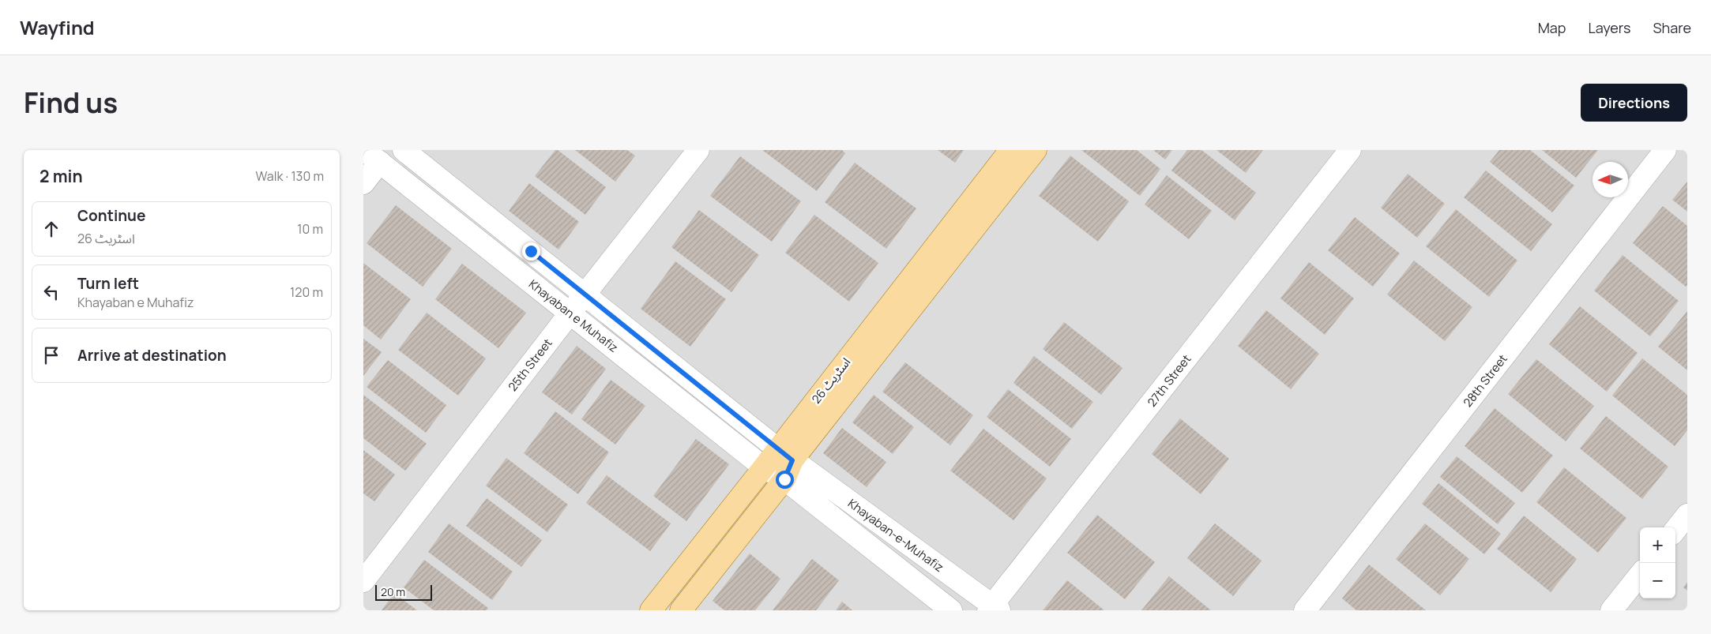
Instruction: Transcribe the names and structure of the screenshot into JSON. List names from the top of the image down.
{
  "streets": {
    "main road": ["اسٹریٹ 26"],
    "street": [
      "Khayaban e Muhafiz",
      "25th Street",
      "27th Street",
      "28th Street",
      "Khayaban-e-Muhafiz"
    ]
  },
  "crossings": [
    ["Khayaban e Muhafiz", "25th Street"],
    ["Khayaban e Muhafiz", "اسٹریٹ 26"],
    ["Khayaban e Muhafiz", "Khayaban-e-Muhafiz"],
    ["اسٹریٹ 26", "Khayaban-e-Muhafiz"],
    ["27th Street", "Khayaban-e-Muhafiz"]
  ],
  "scale_bar": "20 m",
  "north": "left",
  "page": {
    "header": "Wayfind",
    "nav": ["Map", "Layers", "Share"],
    "title": "Find us",
    "buttons": "Directions",
    "heading": ["2 min", "Walk · 130 m"],
    "list": [
      ["Continue", "اسٹریٹ 26", "10 m"],
      ["Turn left", "Khayaban e Muhafiz", "120 m"],
      "Arrive at destination"
    ],
    "map_buttons": ["+", "−"],
    "scale": "20 m"
  }
}
